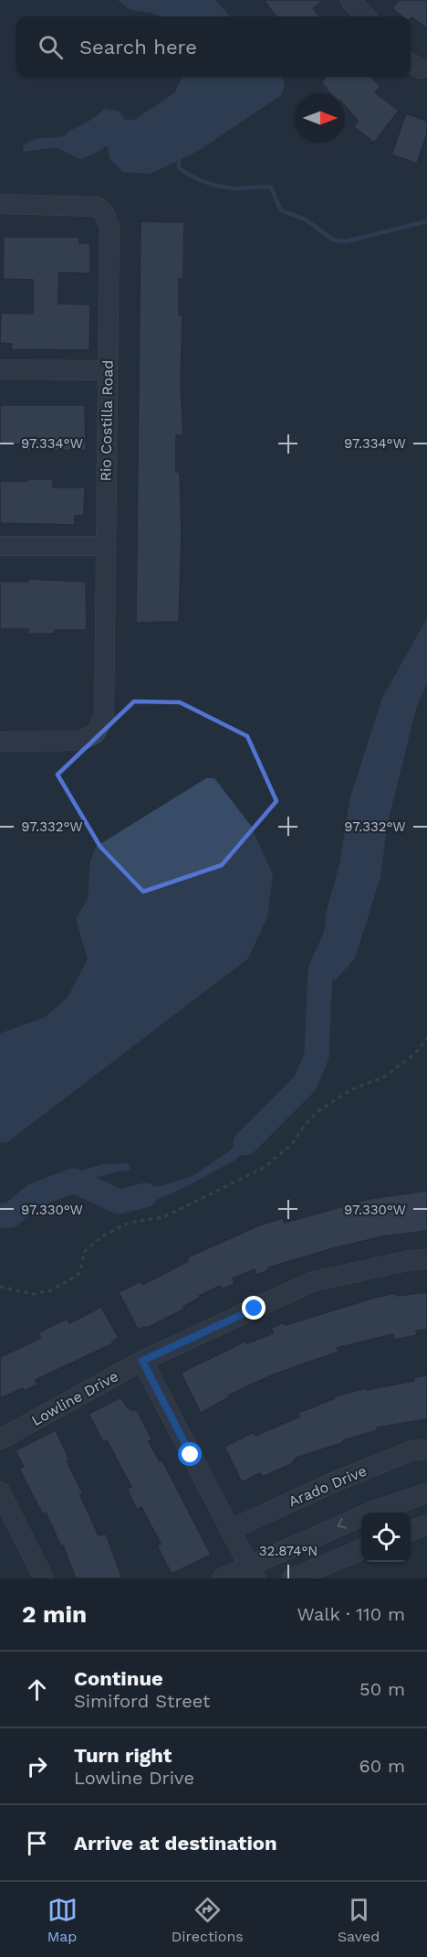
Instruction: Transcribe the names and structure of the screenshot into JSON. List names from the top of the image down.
{
  "streets": {
    "street": ["Rio Costilla Road", "Lowline Drive", "Arado Drive"]
  },
  "north": "right",
  "page": {
    "search": "Search here",
    "heading": ["2 min", "Walk · 110 m"],
    "list": [
      ["Continue", "Simiford Street", "50 m"],
      ["Turn right", "Lowline Drive", "60 m"],
      "Arrive at destination"
    ],
    "nav": ["Map", "Directions", "Saved"]
  },
  "coordinates": [
    "97.334°W",
    "97.332°W",
    "97.330°W",
    "32.874°N"
  ]
}
